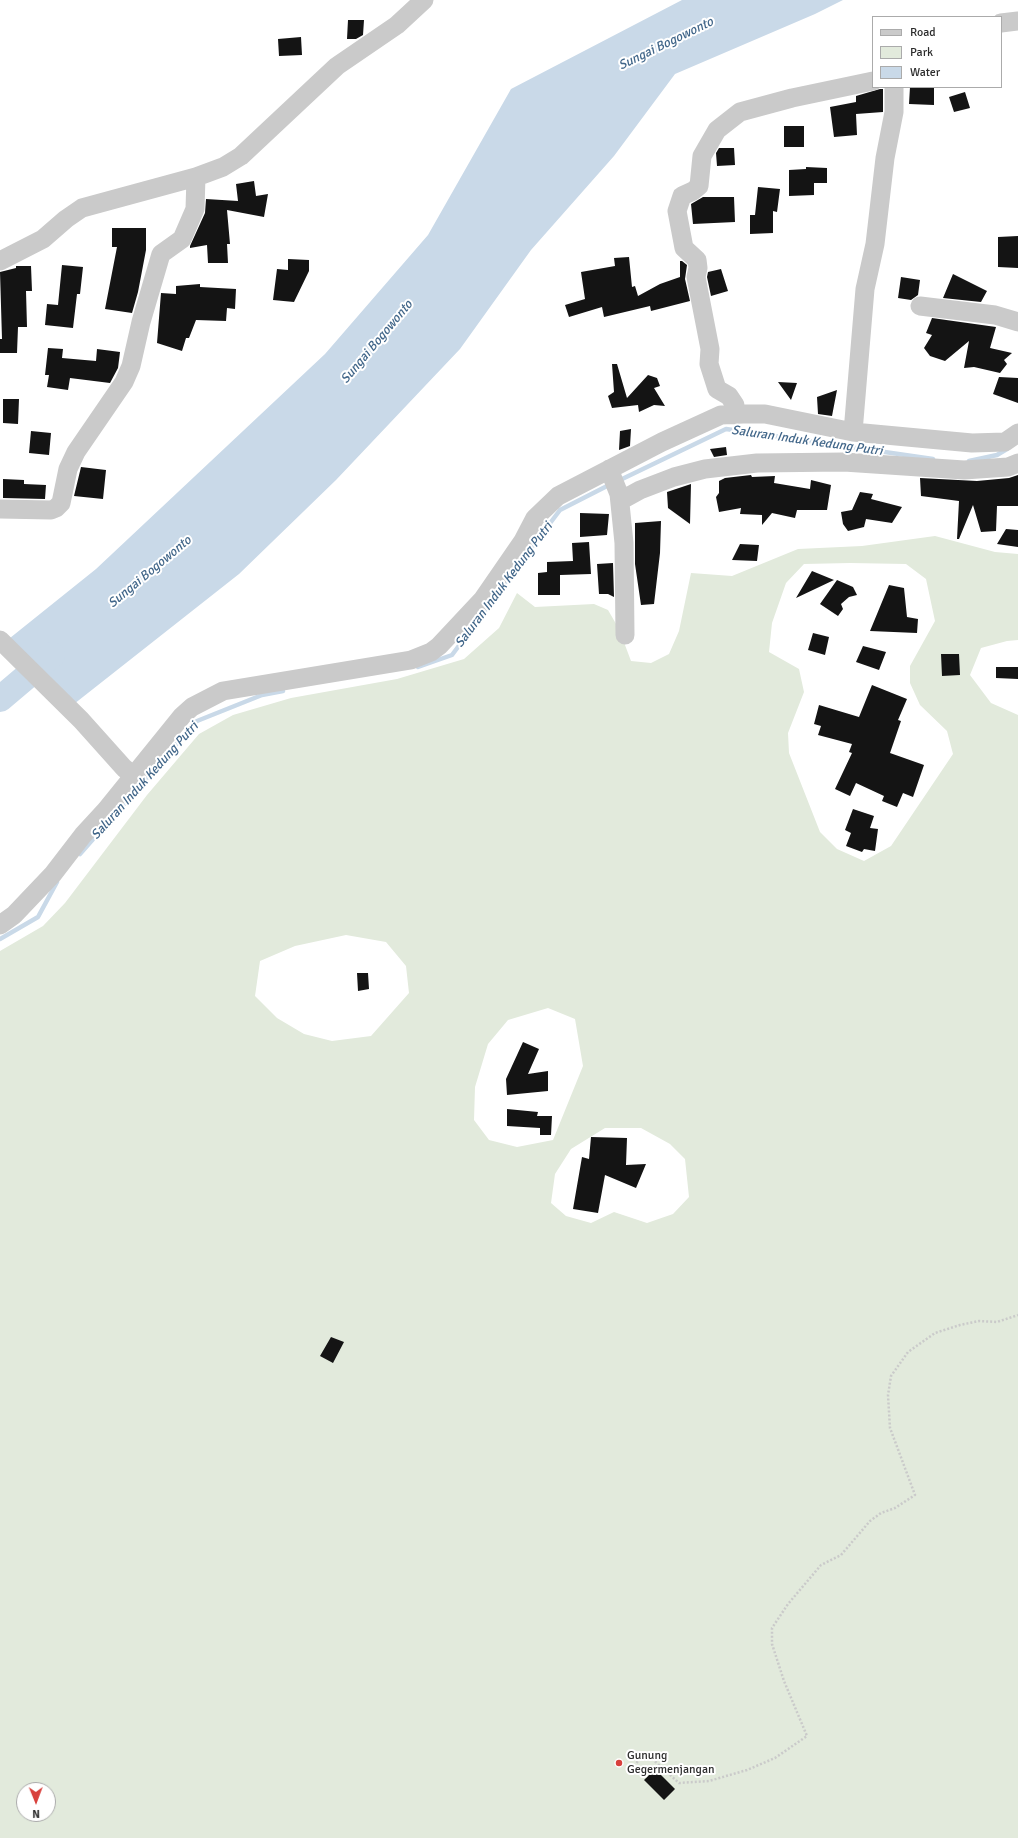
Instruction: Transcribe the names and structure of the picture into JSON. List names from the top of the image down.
{
  "water": ["Sungai Bogowonto", "Saluran Induk Kedung Putri"],
  "places": ["Gunung Gegermenjangan"],
  "legend": ["Road", "Park", "Water"],
  "north": "bottom"
}
